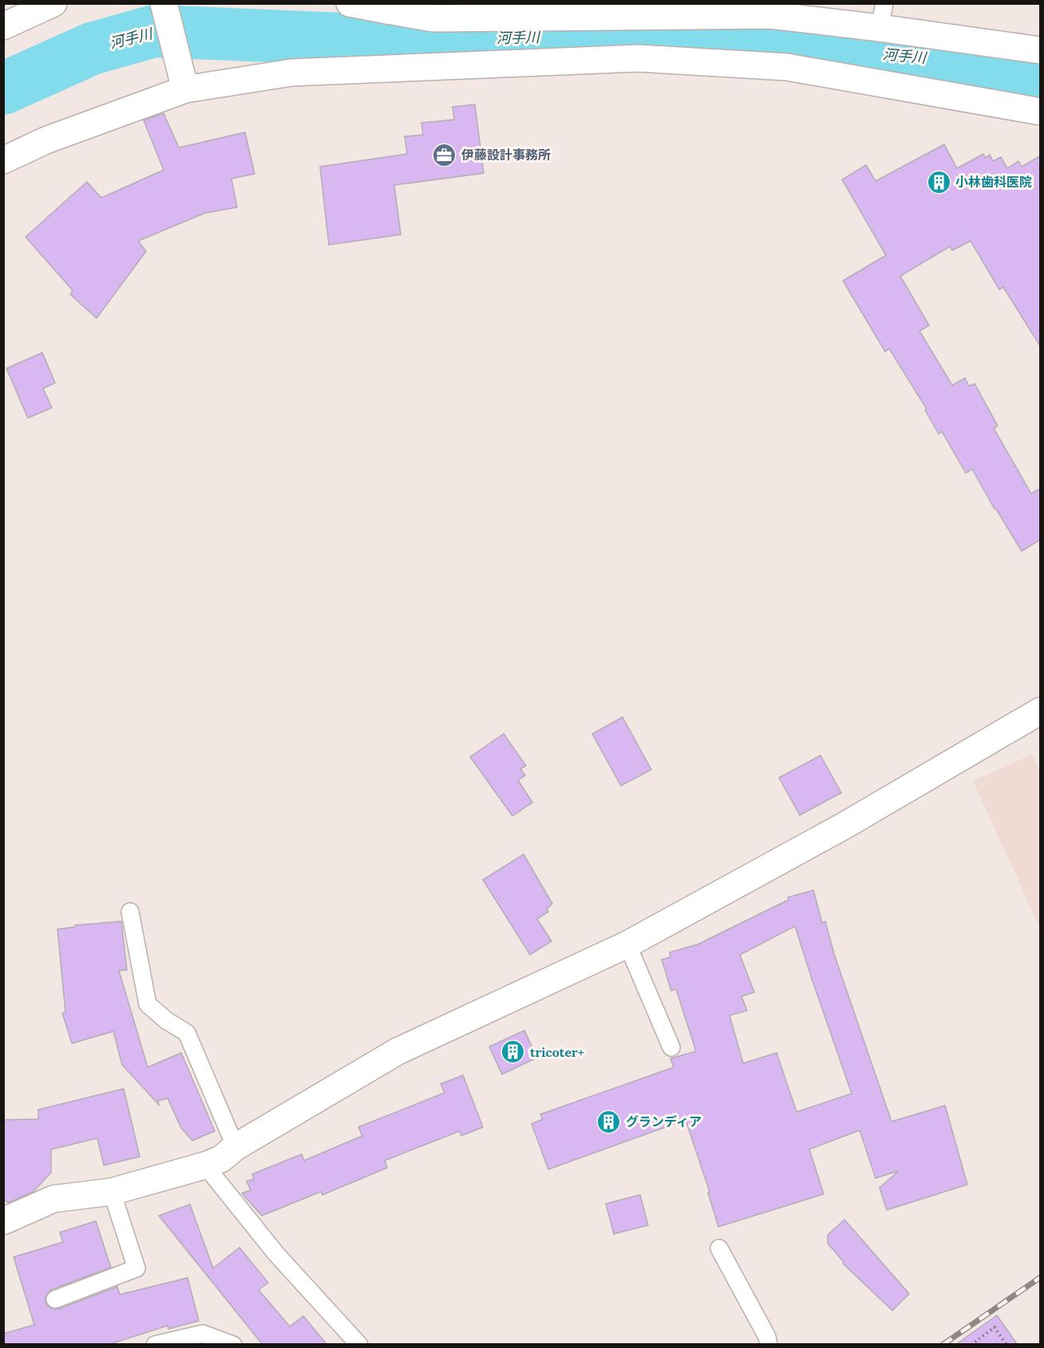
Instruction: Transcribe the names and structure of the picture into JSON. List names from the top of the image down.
{
  "water": ["河手川"],
  "places": {
    "office": ["伊藤設計事務所"],
    "building": ["小林歯科医院", "tricoter+", "グランディア"]
  }
}
